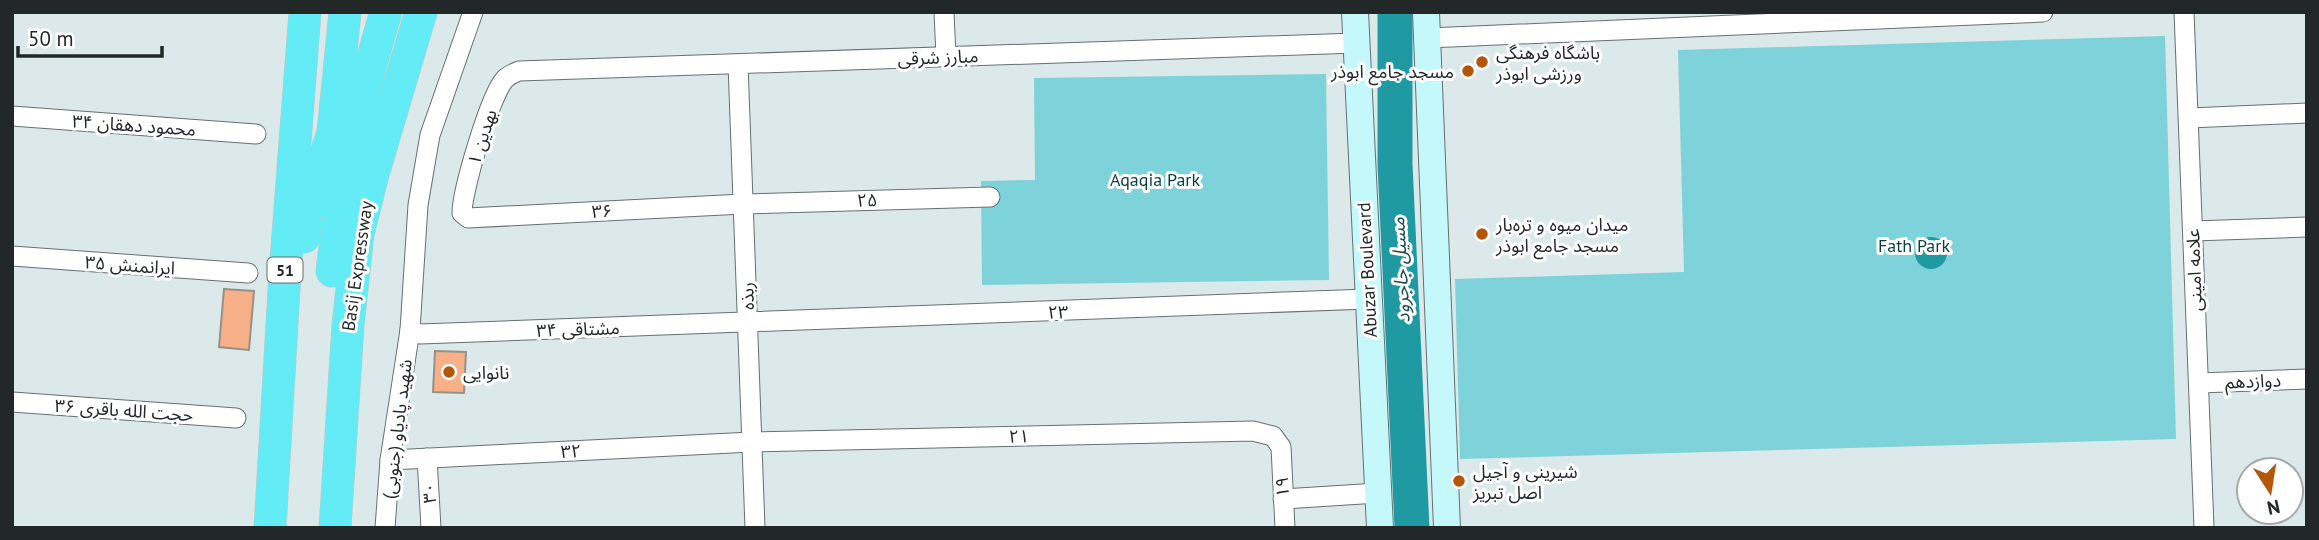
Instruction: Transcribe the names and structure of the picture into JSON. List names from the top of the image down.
{
  "streets": {
    "highway": ["Basij Expressway", "51"],
    "main road": ["Abuzar Boulevard"],
    "street": [
      "مبارز شرقی",
      "محمود دهقان ۳۴",
      "بهدین ۱",
      "۲۵",
      "۳۶",
      "ایرانمنش ۳۵",
      "علامه امینی",
      "ربذه",
      "۲۳",
      "۳۴ مشتاقی",
      "دوازدهم",
      "حجت الله باقری ۳۶",
      "شهید پادیاو (جنوبی)",
      "۲۱",
      "۳۲",
      "۱۹",
      "۳۰"
    ]
  },
  "crossings": [
    ["مبارز شرقی", "بهدین ۱"],
    ["مبارز شرقی", "Abuzar Boulevard"],
    ["مبارز شرقی", "ربذه"],
    ["بهدین ۱", "۳۶"],
    ["۲۵", "۳۶"],
    ["۲۵", "ربذه"],
    ["۳۶", "ربذه"],
    ["Abuzar Boulevard", "۲۳"],
    ["علامه امینی", "دوازدهم"],
    ["ربذه", "۲۳"],
    ["ربذه", "۳۴ مشتاقی"],
    ["ربذه", "۲۱"],
    ["ربذه", "۳۲"],
    ["۲۳", "۳۴ مشتاقی"],
    ["۳۴ مشتاقی", "شهید پادیاو (جنوبی)"],
    ["شهید پادیاو (جنوبی)", "۳۲"],
    ["۲۱", "۳۲"],
    ["۲۱", "۱۹"],
    ["۳۲", "۳۰"]
  ],
  "water": ["مسیل جاجرود"],
  "parks": ["Aqaqia Park", "Fath Park"],
  "places": [
    "باشگاه فرهنگی ورزشی ابوذر",
    "مسجد جامع ابوذر",
    "میدان میوه و تره‌بار مسجد جامع ابوذر",
    "نانوایی",
    "شیرینی و آجیل اصل تبریز"
  ],
  "scale_bar": "50 m",
  "north": "bottom"
}
